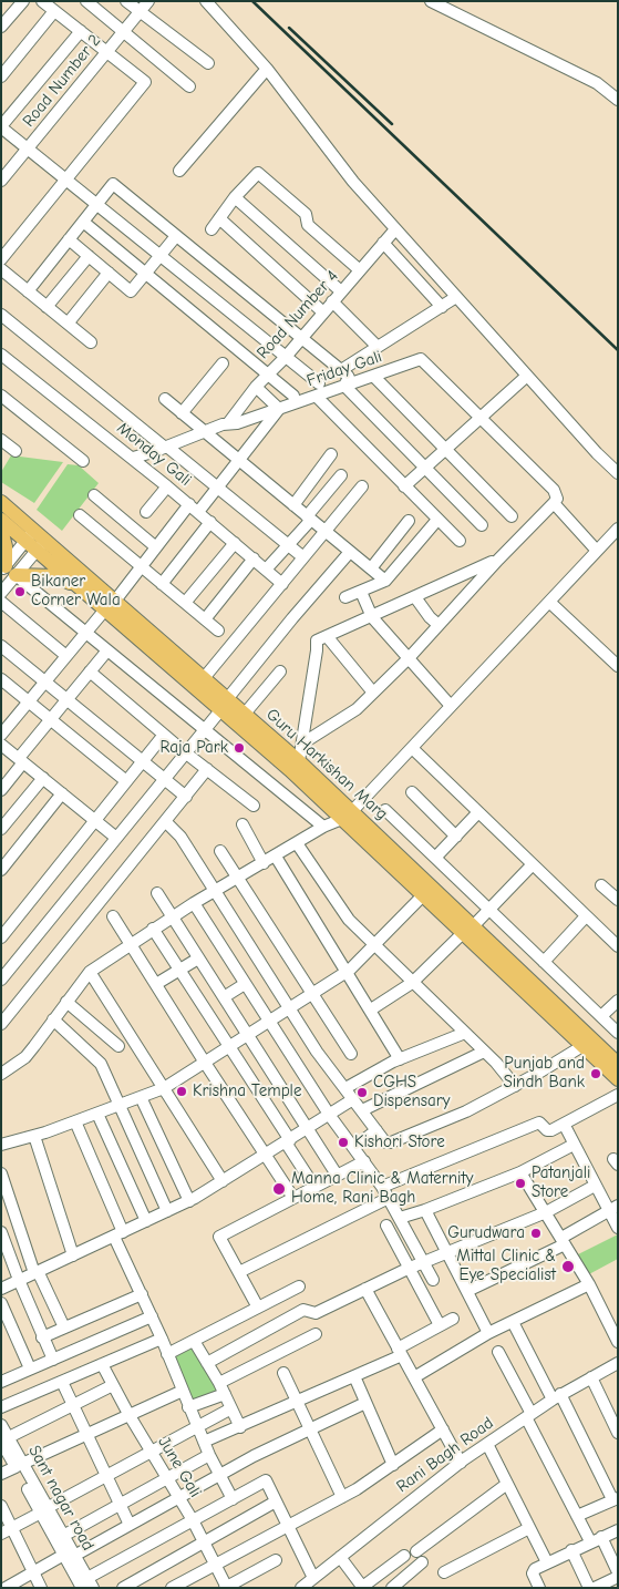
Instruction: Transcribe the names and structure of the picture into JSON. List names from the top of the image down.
{
  "streets": {
    "main road": ["Guru Harkishan Marg"],
    "street": [
      "Road Number 2",
      "Road Number 4",
      "Friday Gali",
      "Monday Gali",
      "Rani Bagh Road",
      "June Gali",
      "Sant nagar road"
    ]
  },
  "crossings": [
    ["Road Number 4", "Friday Gali"],
    ["Friday Gali", "Monday Gali"]
  ],
  "places": [
    "Bikaner Corner Wala",
    "Raja Park",
    "Punjab and Sindh Bank",
    "Krishna Temple",
    "CGHS Dispensary",
    "Kishori Store",
    "Patanjali Store",
    "Manna Clinic & Maternity Home, Rani Bagh",
    "Gurudwara",
    "Mittal Clinic & Eye Specialist"
  ]
}
